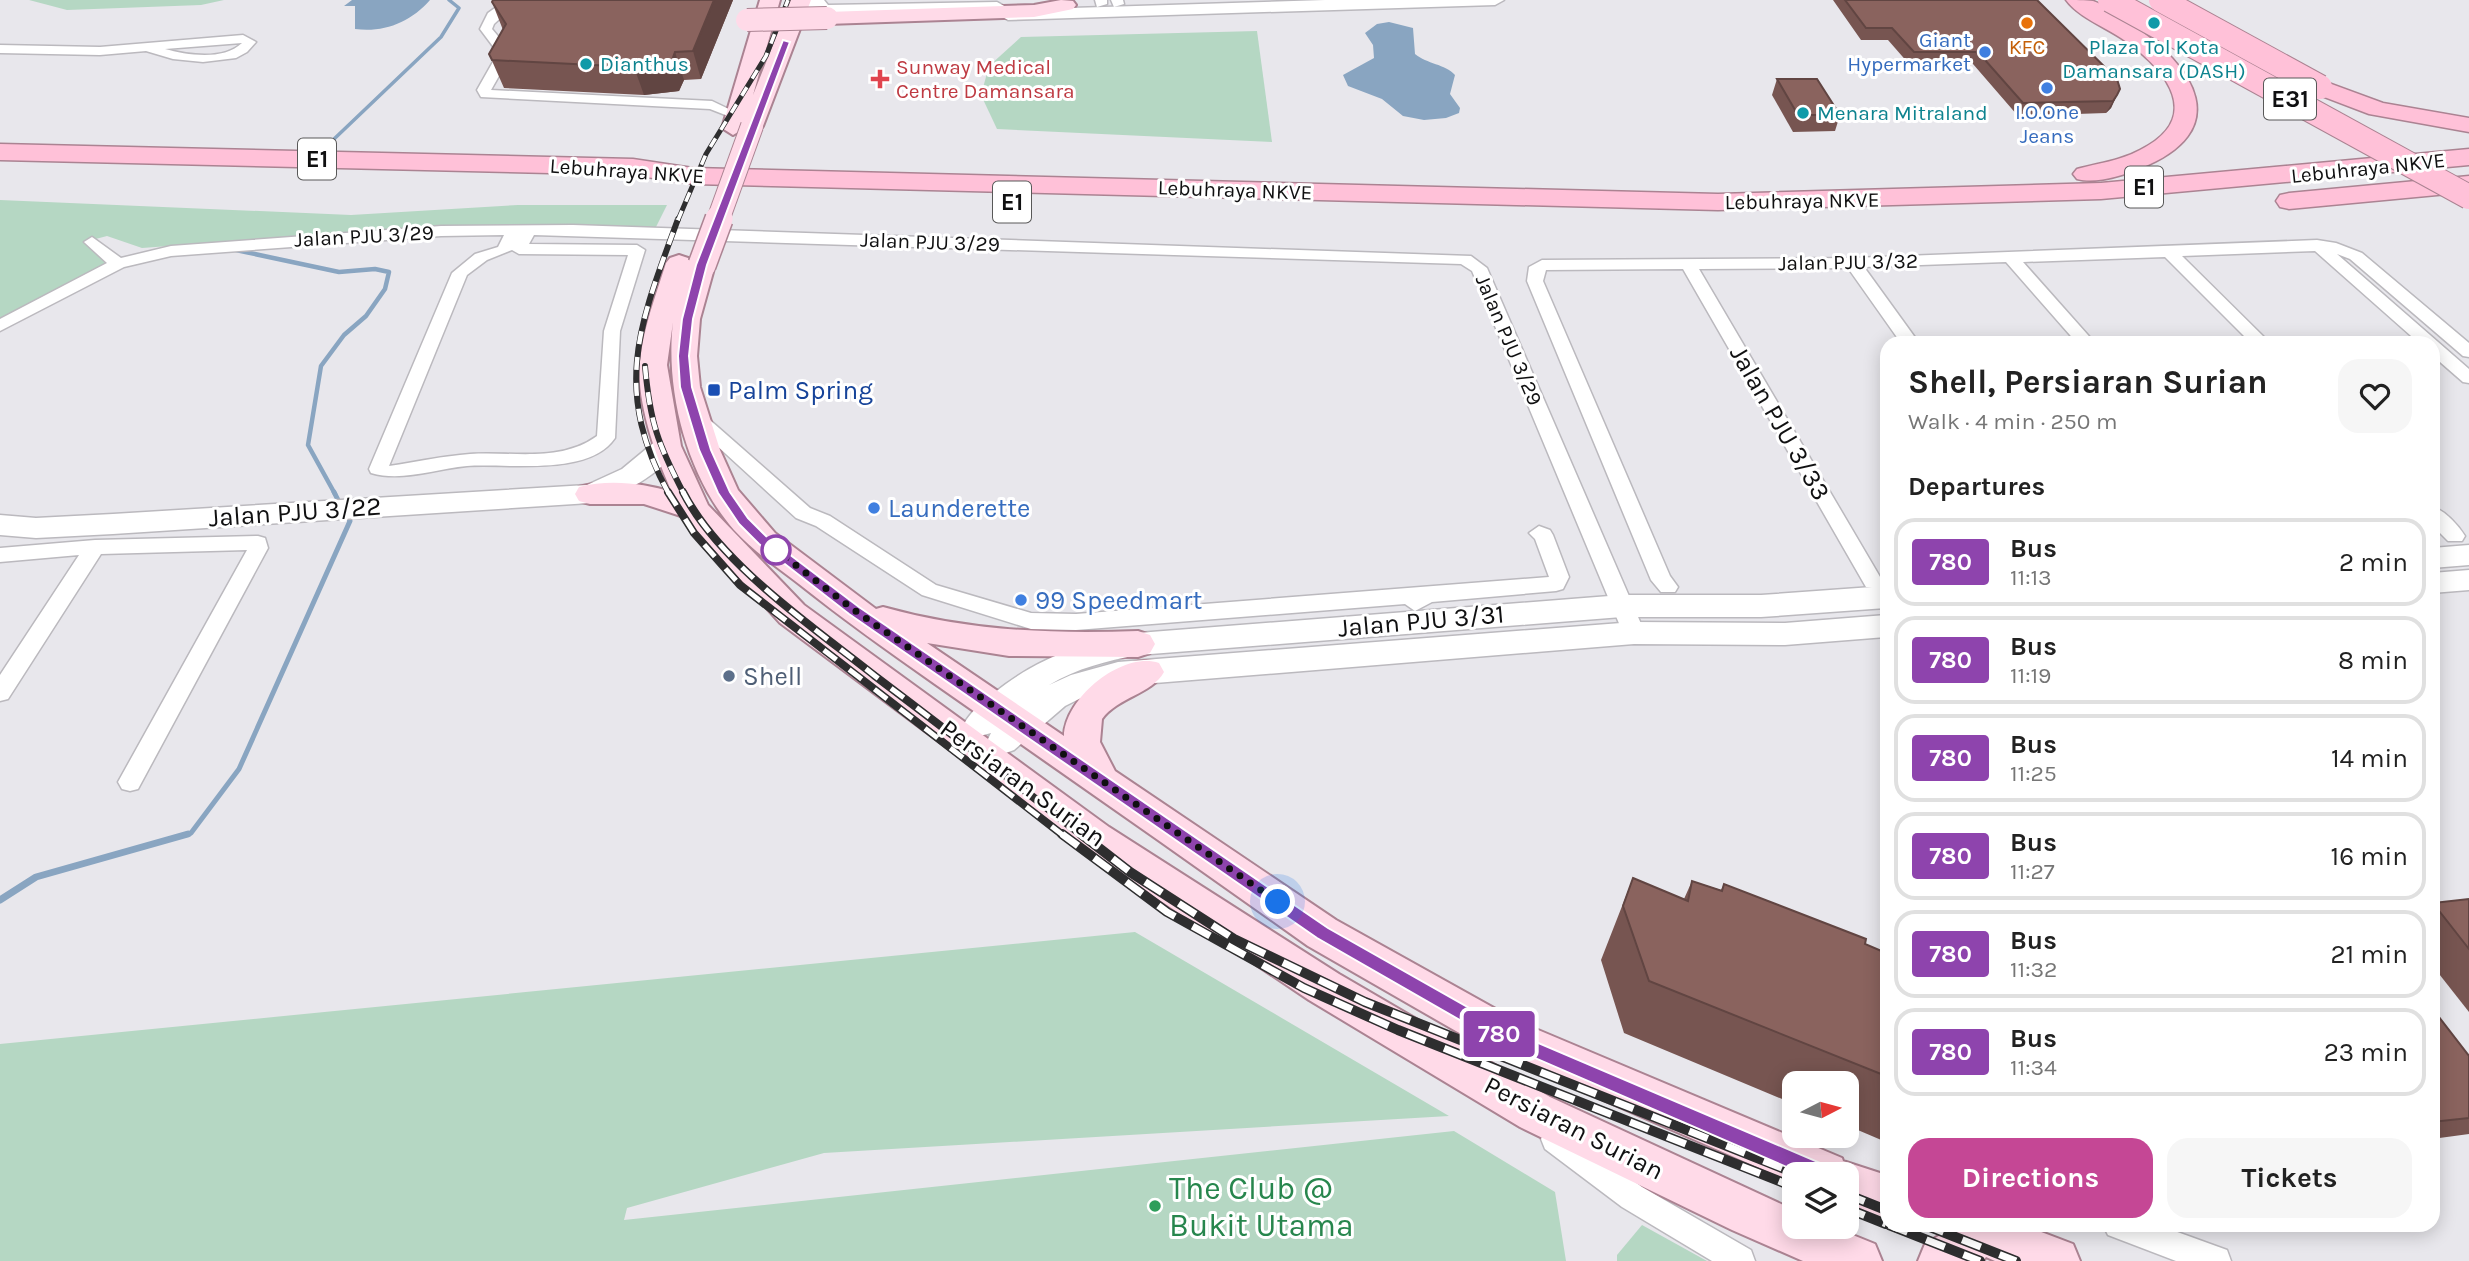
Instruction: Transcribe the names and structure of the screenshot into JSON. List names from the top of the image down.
{
  "streets": {
    "highway": ["E31", "E1", "Lebuhraya NKVE"],
    "main road": ["Persiaran Surian"],
    "street": [
      "Jalan PJU 3/29",
      "Jalan PJU 3/32",
      "Jalan PJU 3/33",
      "Jalan PJU 3/22",
      "Jalan PJU 3/31"
    ]
  },
  "crossings": [
    ["Jalan PJU 3/29", "Jalan PJU 3/31"],
    ["Jalan PJU 3/32", "Jalan PJU 3/33"],
    ["Jalan PJU 3/33", "Jalan PJU 3/31"],
    ["Jalan PJU 3/22", "Persiaran Surian"],
    ["Jalan PJU 3/31", "Persiaran Surian"]
  ],
  "places": {
    "other": [
      "KFC",
      "Plaza Tol Kota Damansara (DASH)",
      "Giant Hypermarket",
      "Dianthus",
      "I.O.One Jeans",
      "Menara Mitraland",
      "Launderette",
      "99 Speedmart",
      "Shell",
      "The Club @ Bukit Utama"
    ],
    "health": ["Sunway Medical Centre Damansara"],
    "transit": ["Palm Spring"]
  },
  "lines": ["bus line 780"],
  "north": "right",
  "page": {
    "on_map": "780",
    "heading": [
      ["Shell, Persiaran Surian", "Walk · 4 min · 250 m"],
      "Departures"
    ],
    "list": [
      {
        "mark": "780",
        "name": "Bus",
        "note": "11:13",
        "value": "2 min"
      },
      {
        "mark": "780",
        "name": "Bus",
        "note": "11:19",
        "value": "8 min"
      },
      {
        "mark": "780",
        "name": "Bus",
        "note": "11:25",
        "value": "14 min"
      },
      {
        "mark": "780",
        "name": "Bus",
        "note": "11:27",
        "value": "16 min"
      },
      {
        "mark": "780",
        "name": "Bus",
        "note": "11:32",
        "value": "21 min"
      },
      {
        "mark": "780",
        "name": "Bus",
        "note": "11:34",
        "value": "23 min"
      }
    ],
    "buttons": ["Directions", "Tickets"]
  }
}
